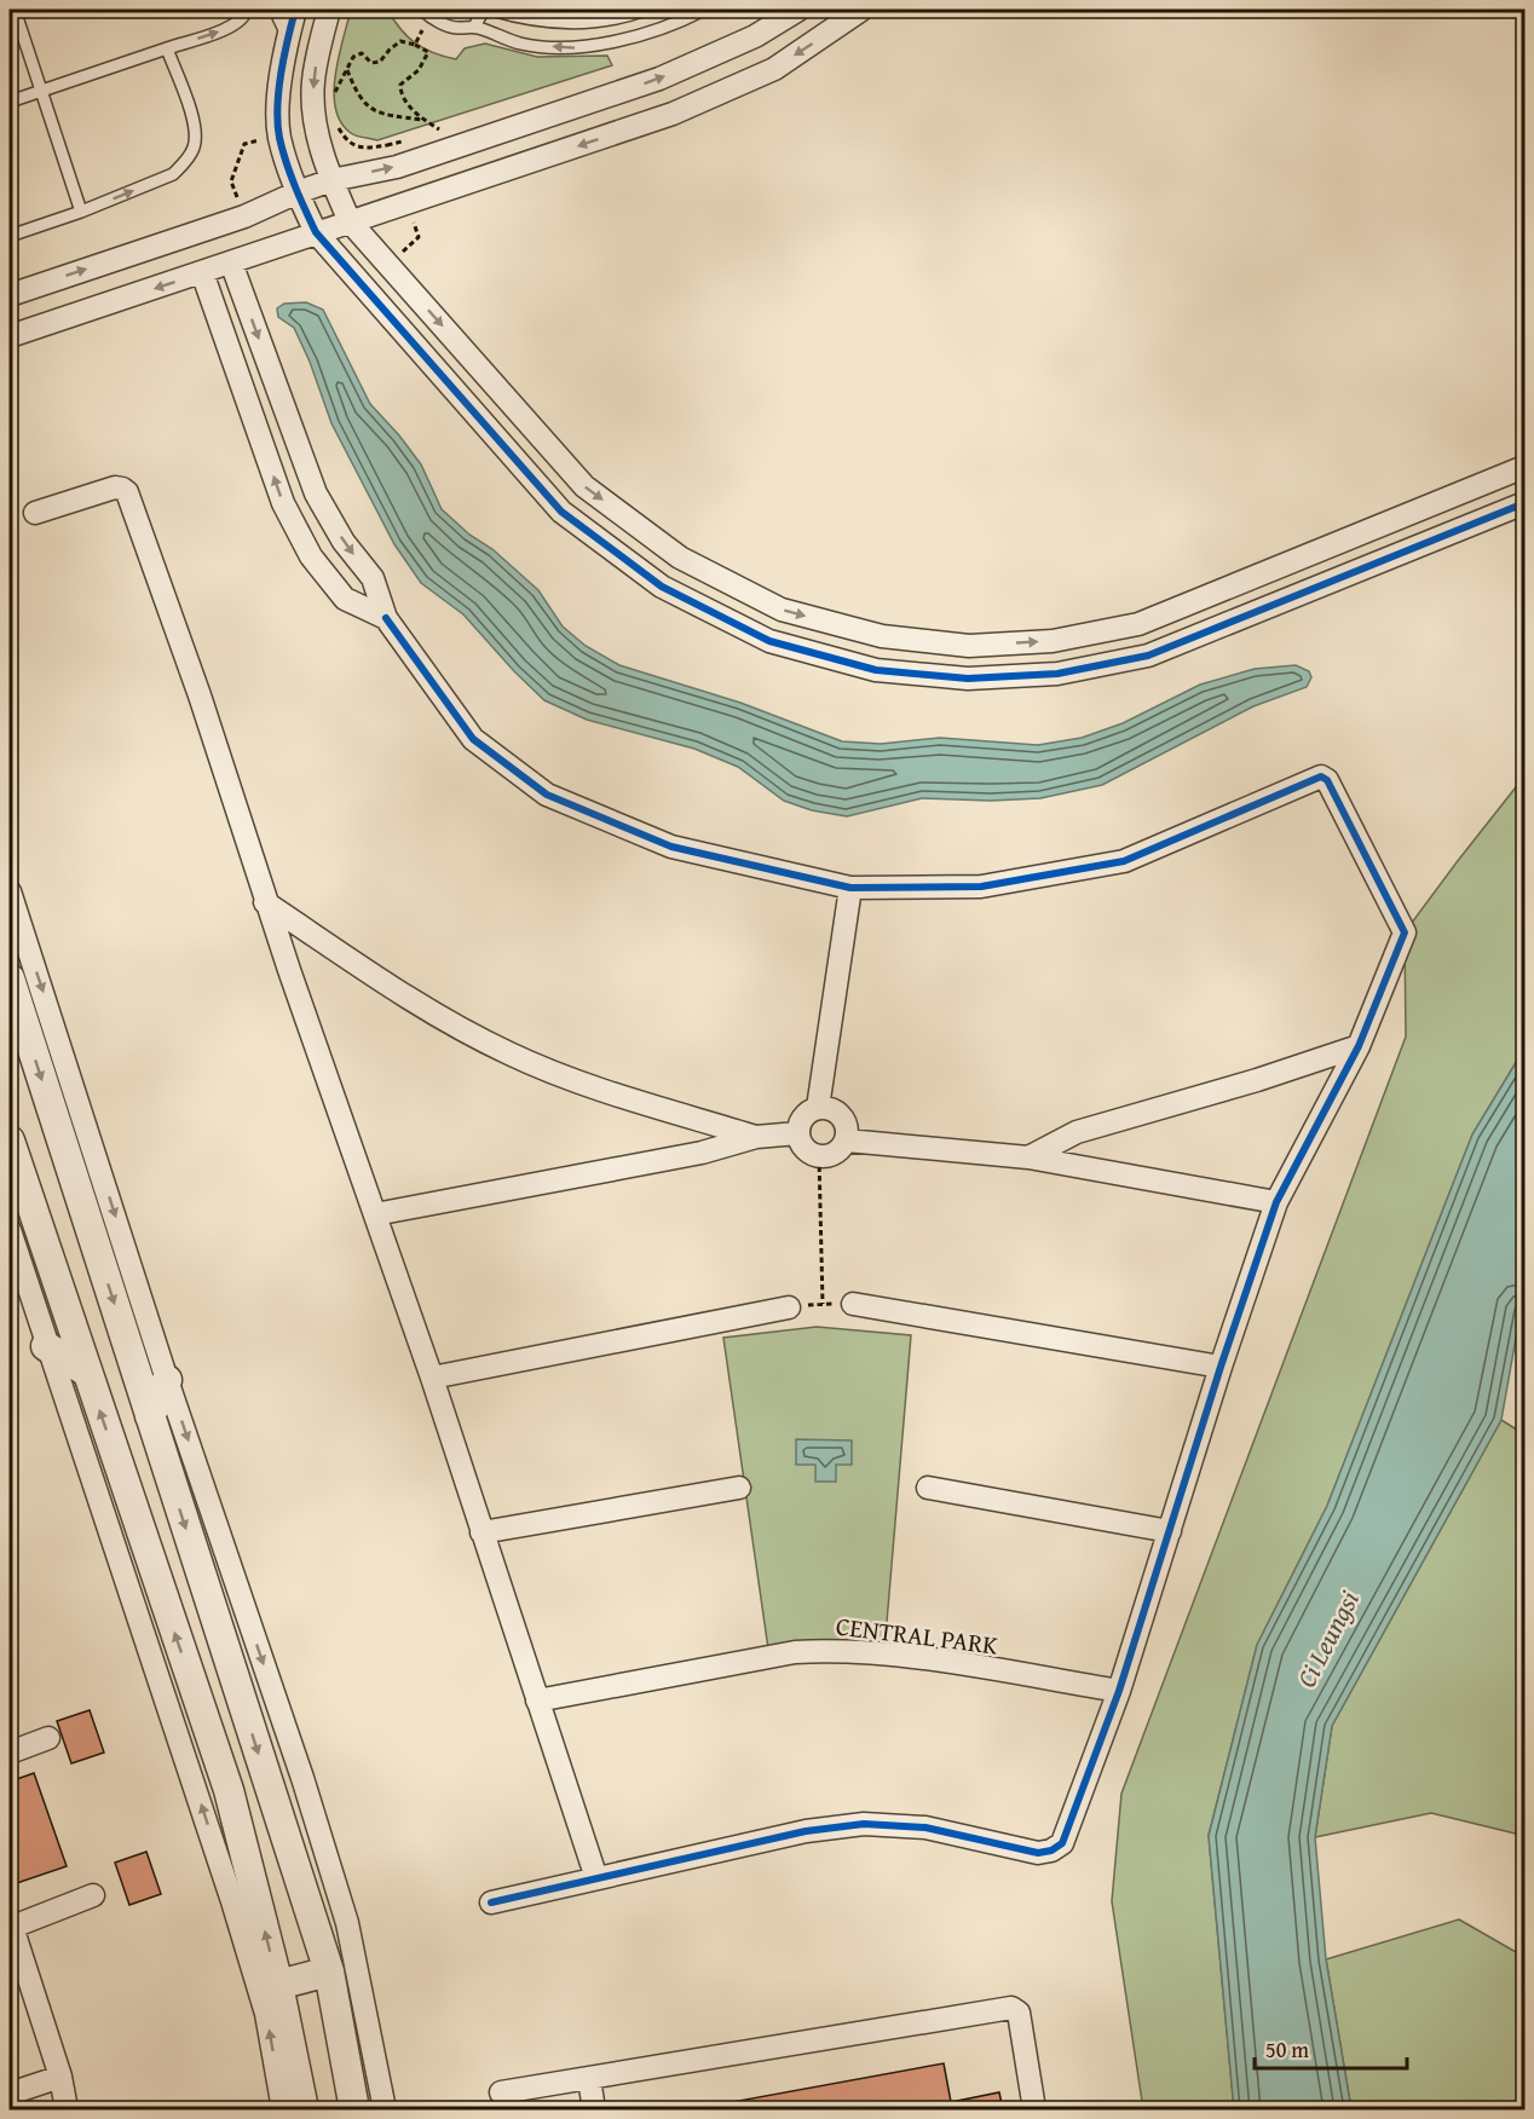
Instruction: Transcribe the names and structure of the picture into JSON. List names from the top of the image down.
{
  "streets": {
    "street": ["CENTRAL PARK"]
  },
  "water": ["Ci Leungsi"],
  "scale_bar": "50 m"
}
